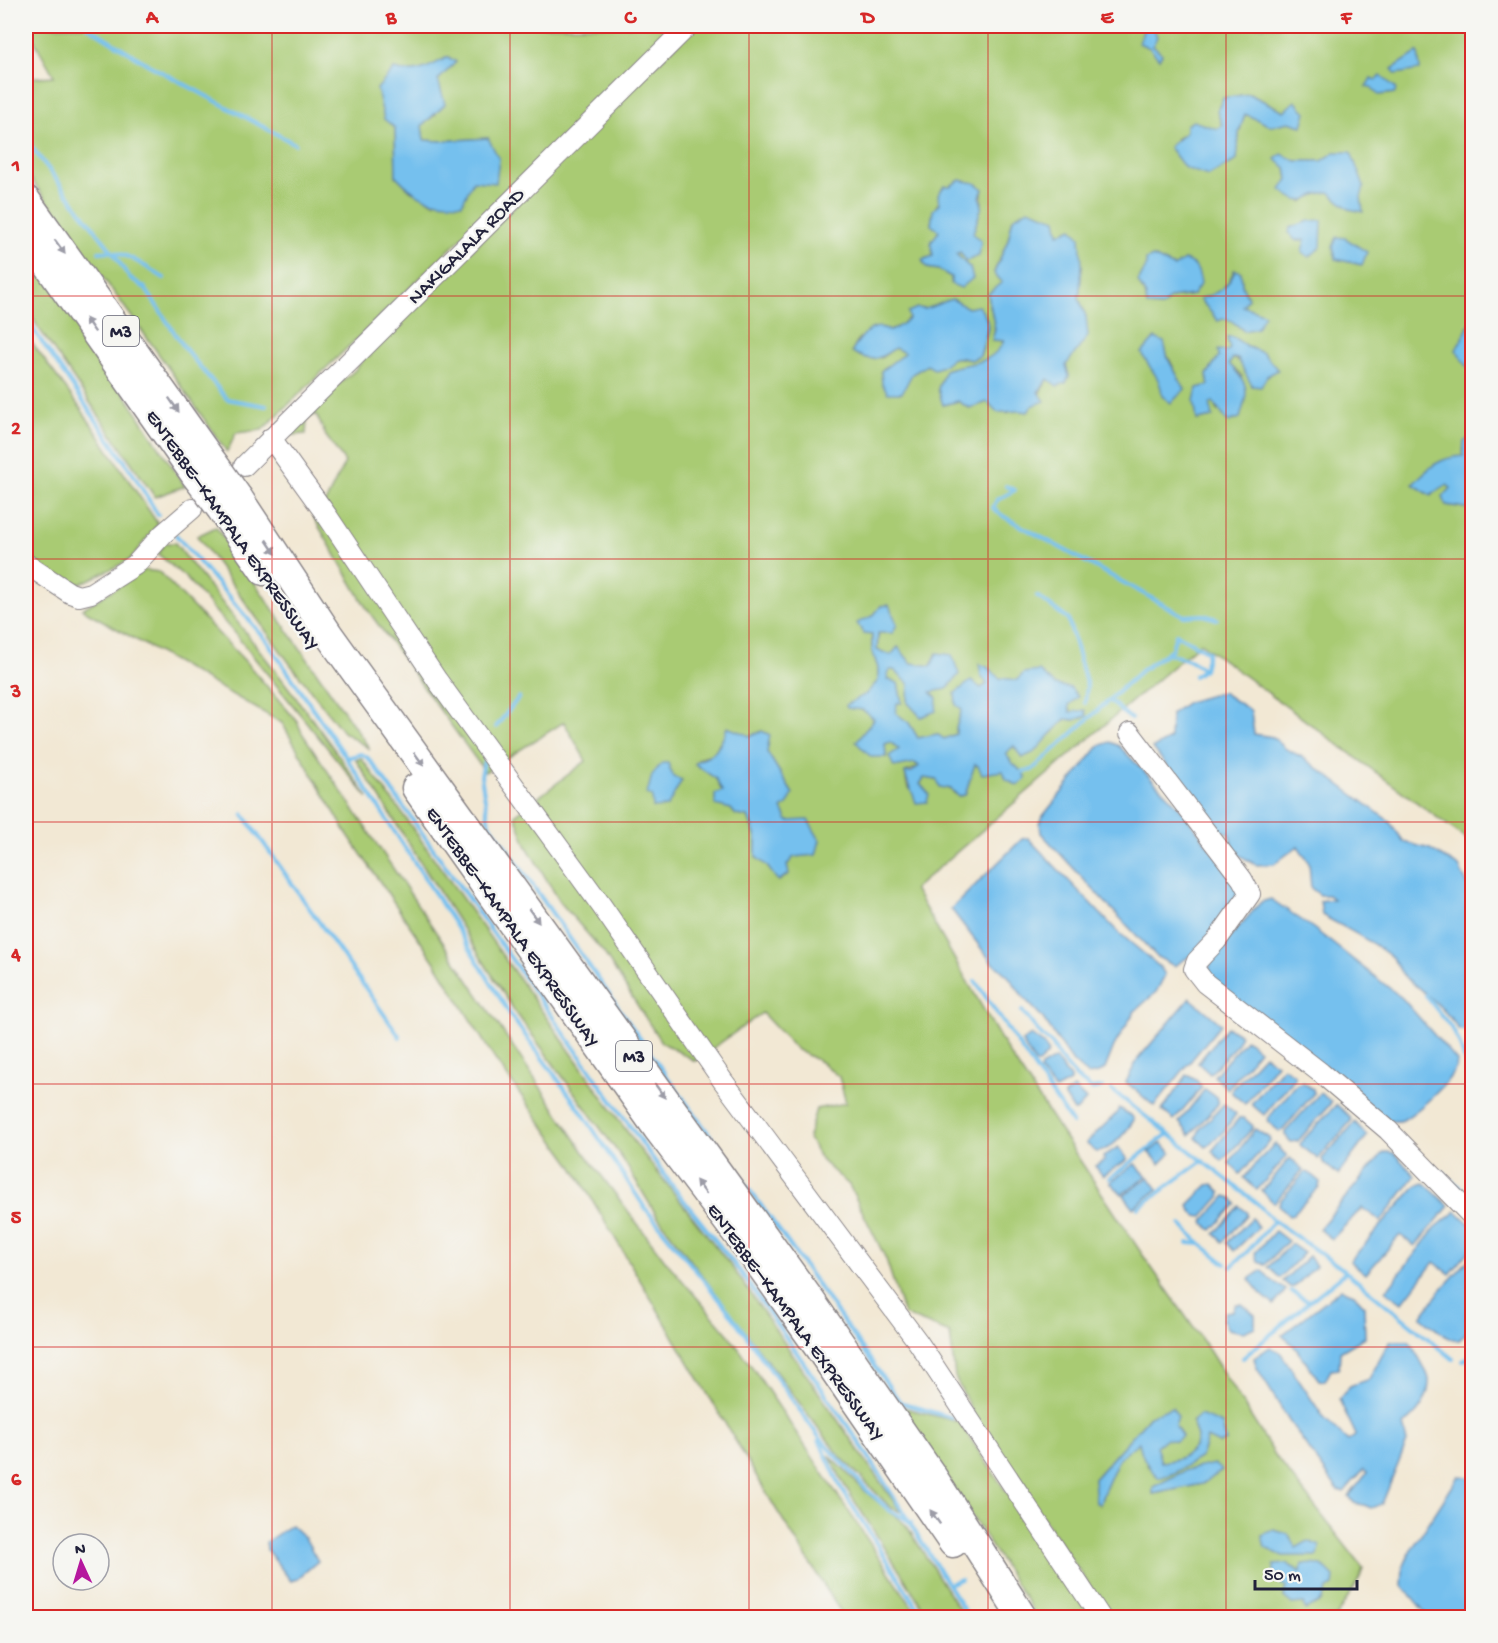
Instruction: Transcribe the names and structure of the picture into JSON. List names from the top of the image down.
{
  "streets": {
    "highway": ["M3", "ENTEBBE–KAMPALA EXPRESSWAY"],
    "street": ["NAKIGALALA ROAD"]
  },
  "crossings": [
    ["M3", "ENTEBBE–KAMPALA EXPRESSWAY"]
  ],
  "scale_bar": "50 m",
  "north": "top",
  "grid": {
    "columns": [
      "A",
      "B",
      "C",
      "D",
      "E",
      "F"
    ],
    "rows": [
      "1",
      "2",
      "3",
      "4",
      "5",
      "6"
    ]
  }
}
